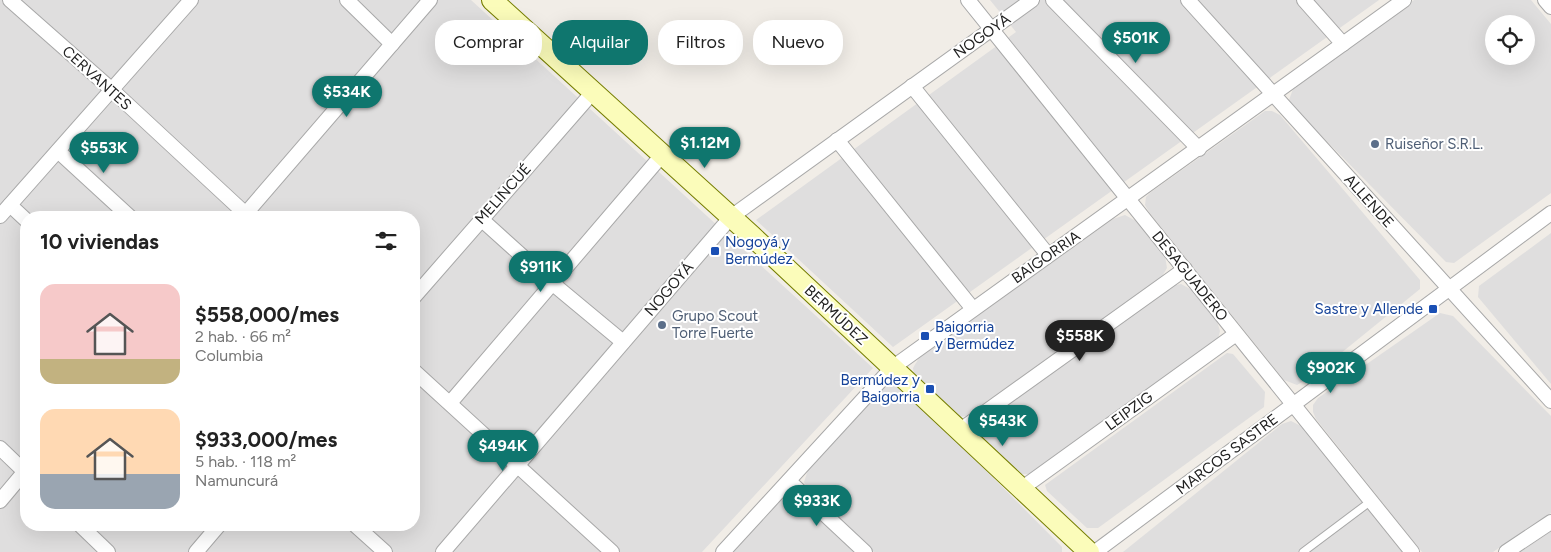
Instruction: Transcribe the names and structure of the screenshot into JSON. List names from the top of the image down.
{
  "streets": {
    "street": [
      "NOGOYÁ",
      "CERVANTES",
      "MELINCUÉ",
      "ALLENDE",
      "BAIGORRIA",
      "DESAGUADERO",
      "BERMÚDEZ",
      "LEIPZIG",
      "MARCOS SASTRE"
    ]
  },
  "crossings": [
    ["NOGOYÁ", "DESAGUADERO"],
    ["NOGOYÁ", "BERMÚDEZ"],
    ["MELINCUÉ", "BERMÚDEZ"],
    ["ALLENDE", "BAIGORRIA"],
    ["ALLENDE", "MARCOS SASTRE"],
    ["BAIGORRIA", "DESAGUADERO"],
    ["BAIGORRIA", "BERMÚDEZ"],
    ["DESAGUADERO", "LEIPZIG"],
    ["DESAGUADERO", "MARCOS SASTRE"],
    ["BERMÚDEZ", "LEIPZIG"]
  ],
  "places": {
    "other": ["Ruiseñor S.R.L.", "Grupo Scout Torre Fuerte"],
    "transit": [
      "Nogoyá y Bermúdez",
      "Sastre y Allende",
      "Baigorria y Bermúdez",
      "Bermúdez y Baigorria"
    ]
  },
  "page": {
    "chip": [
      "Comprar",
      "Alquilar",
      "Filtros",
      "Nuevo"
    ],
    "price": [
      "$501K",
      "$534K",
      "$1.12M",
      "$553K",
      "$911K",
      "$558K",
      "$902K",
      "$543K",
      "$494K",
      "$933K"
    ],
    "heading": "10 viviendas",
    "list": [
      {
        "name": "$558,000/mes",
        "note": "2 hab. · 66 m² · Columbia"
      },
      {
        "name": "$933,000/mes",
        "note": "5 hab. · 118 m² · Namuncurá"
      }
    ]
  }
}
